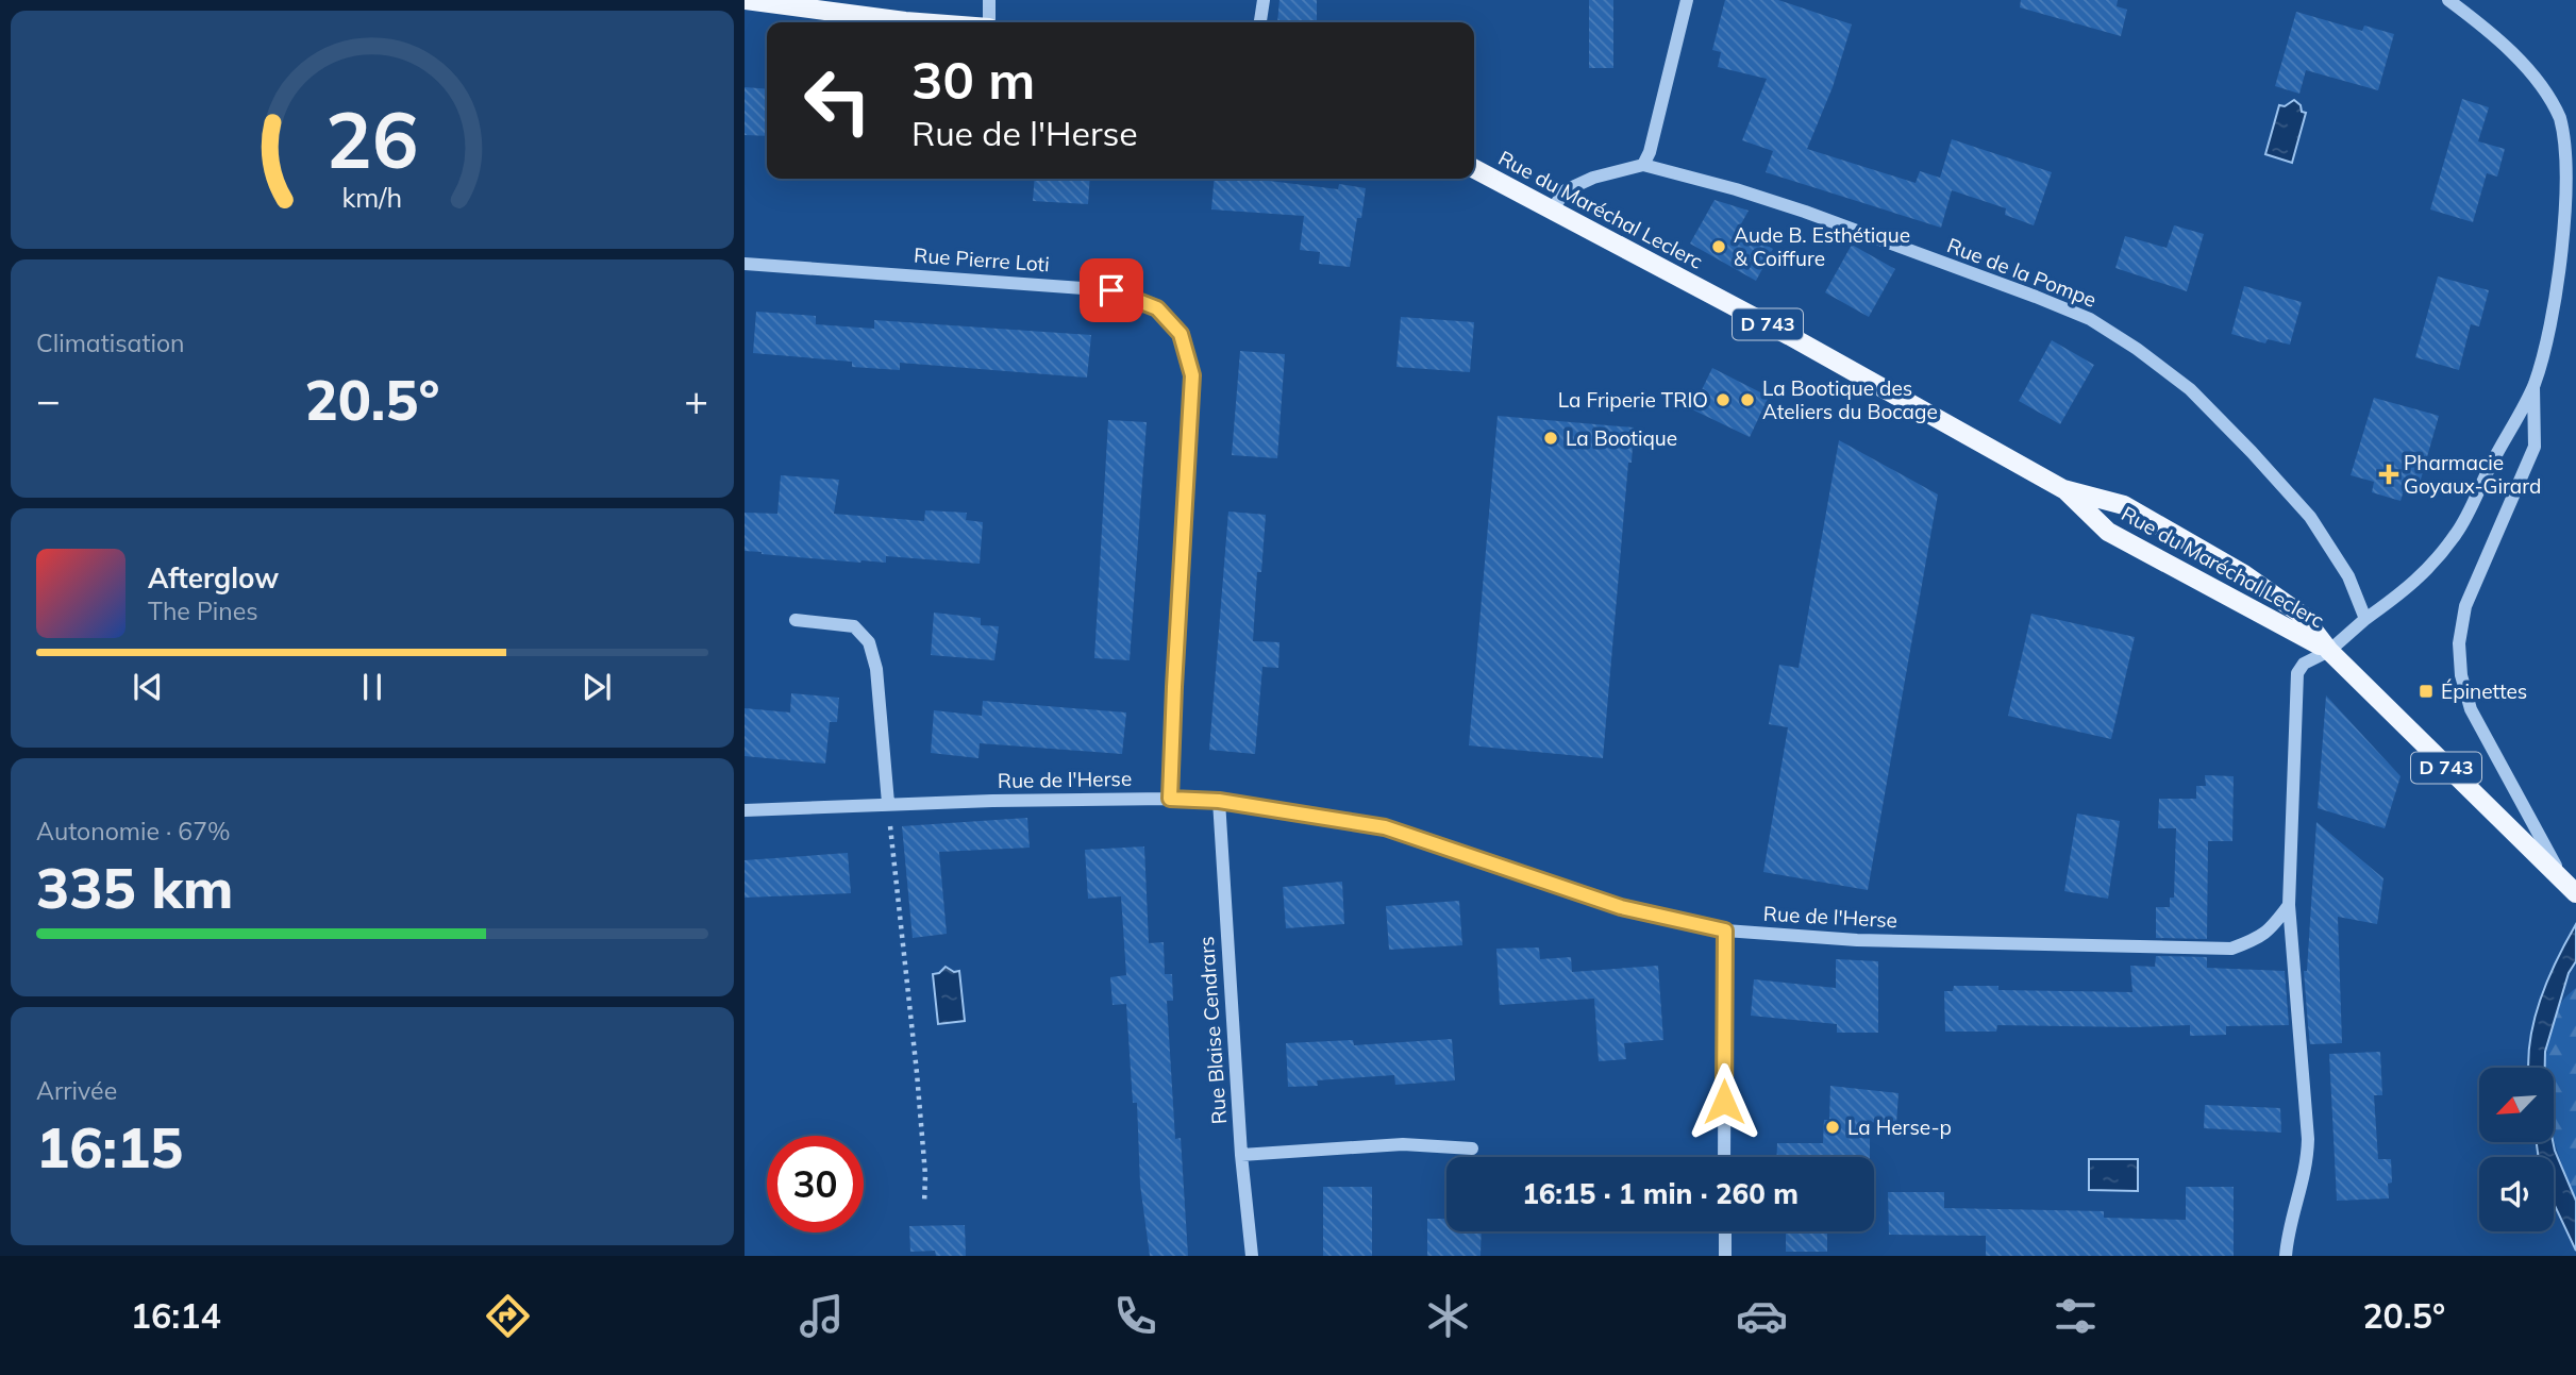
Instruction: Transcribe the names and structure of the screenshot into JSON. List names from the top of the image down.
{
  "streets": {
    "main road": ["Rue du Maréchal Leclerc", "D 743"],
    "street": [
      "Rue Pierre Loti",
      "Rue de la Pompe",
      "Rue de l'Herse",
      "Rue Blaise Cendrars"
    ]
  },
  "crossings": [
    ["Rue du Maréchal Leclerc", "Rue de la Pompe"],
    ["Rue Pierre Loti", "Rue de l'Herse"],
    ["Rue de l'Herse", "Rue Blaise Cendrars"]
  ],
  "places": {
    "other": [
      "Aude B. Esthétique & Coiffure",
      "La Friperie TRIO",
      "La Bootique des Ateliers du Bocage",
      "La Bootique",
      "La Herse-p"
    ],
    "health": ["Pharmacie Goyaux-Girard"],
    "transit": ["Épinettes"]
  },
  "north": "bottom left",
  "page": {
    "turn": ["30 m", "Rue de l'Herse"],
    "tile": [
      "Climatisation",
      ["Autonomie · 67%", "335 km"],
      ["Arrivée", "16:15"]
    ],
    "heat": ["−", "20.5°", "+"],
    "song": ["Afterglow", "The Pines"],
    "limit": "30",
    "trip": "16:15 · 1 min · 260 m",
    "tabs": ["16:14", "20.5°"],
    "gauge": ["26", "km/h"]
  }
}
